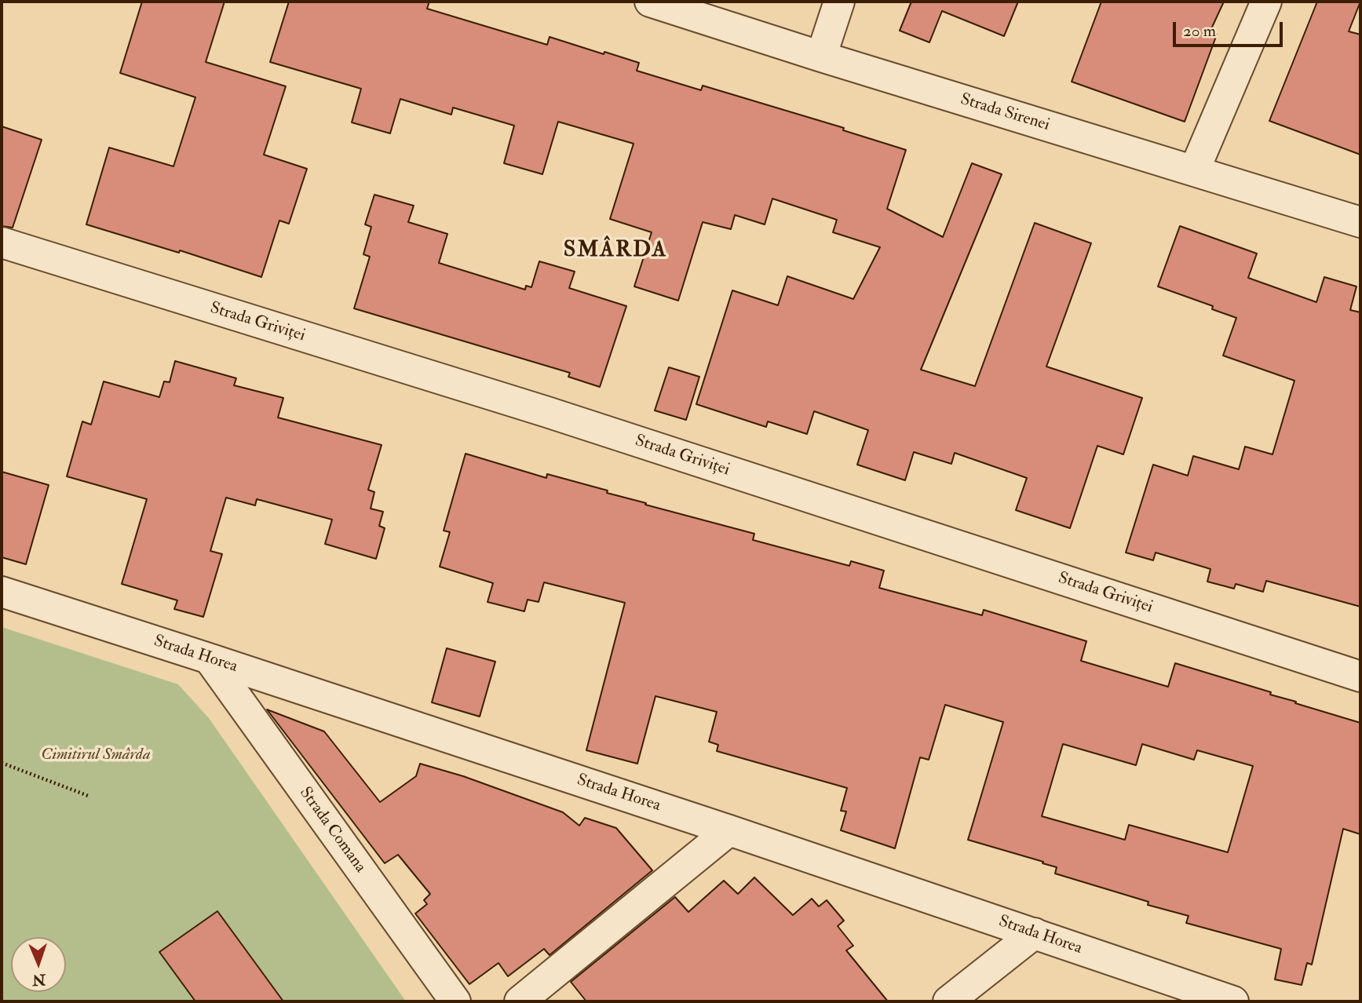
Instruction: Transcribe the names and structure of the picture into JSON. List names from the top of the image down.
{
  "streets": {
    "street": [
      "Strada Sirenei",
      "Strada Griviței",
      "Strada Horea",
      "Strada Comana"
    ]
  },
  "crossings": [
    ["Strada Horea", "Strada Comana"]
  ],
  "districts": ["SMÂRDA"],
  "parks": ["Cimitirul Smârda"],
  "scale_bar": "20 m",
  "north": "bottom"
}
